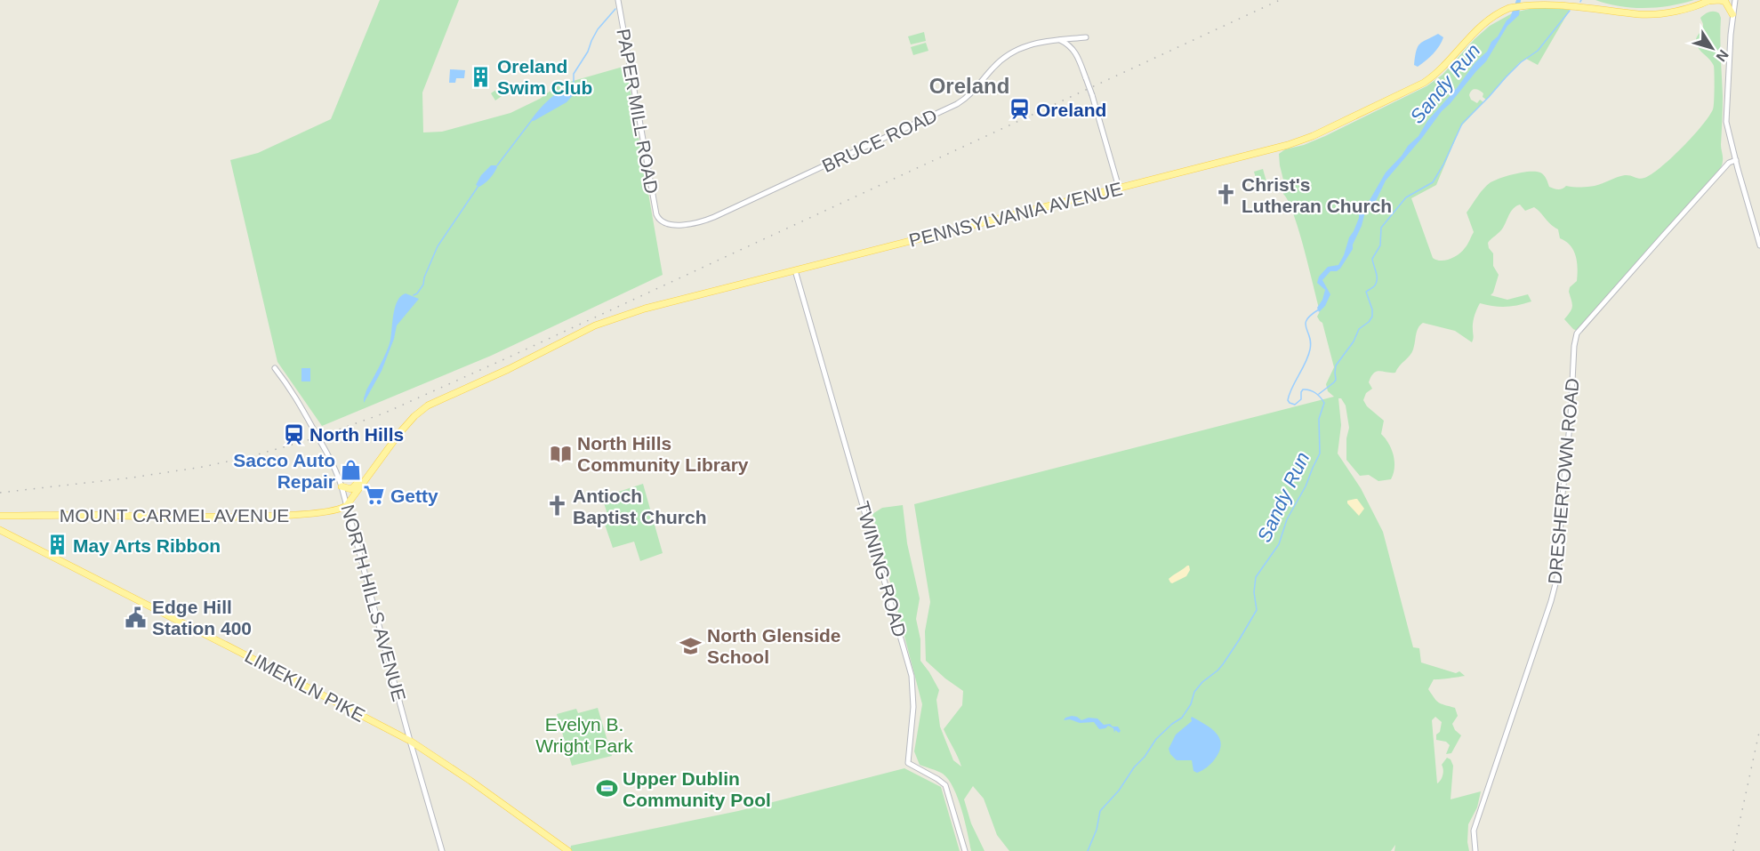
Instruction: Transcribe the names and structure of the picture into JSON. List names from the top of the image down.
{
  "streets": {
    "main road": ["PENNSYLVANIA AVENUE", "MOUNT CARMEL AVENUE", "LIMEKILN PIKE"],
    "street": [
      "PAPER MILL ROAD",
      "BRUCE ROAD",
      "DRESHERTOWN ROAD",
      "TWINING ROAD",
      "NORTH HILLS AVENUE"
    ]
  },
  "crossings": [
    ["PAPER MILL ROAD", "BRUCE ROAD"],
    ["PENNSYLVANIA AVENUE", "MOUNT CARMEL AVENUE"],
    ["PENNSYLVANIA AVENUE", "TWINING ROAD"],
    ["PENNSYLVANIA AVENUE", "NORTH HILLS AVENUE"],
    ["MOUNT CARMEL AVENUE", "NORTH HILLS AVENUE"],
    ["NORTH HILLS AVENUE", "LIMEKILN PIKE"]
  ],
  "districts": ["Oreland"],
  "water": ["Sandy Run"],
  "parks": ["Evelyn B. Wright Park"],
  "places": {
    "building": ["Oreland Swim Club", "May Arts Ribbon"],
    "station": ["Oreland", "North Hills"],
    "church": ["Christ's Lutheran Church", "Antioch Baptist Church"],
    "library": ["North Hills Community Library"],
    "shop": ["Sacco Auto Repair"],
    "supermarket": ["Getty"],
    "public building": ["Edge Hill Station 400"],
    "school or university": ["North Glenside School"],
    "sports": ["Upper Dublin Community Pool"]
  },
  "north": "bottom right"
}
